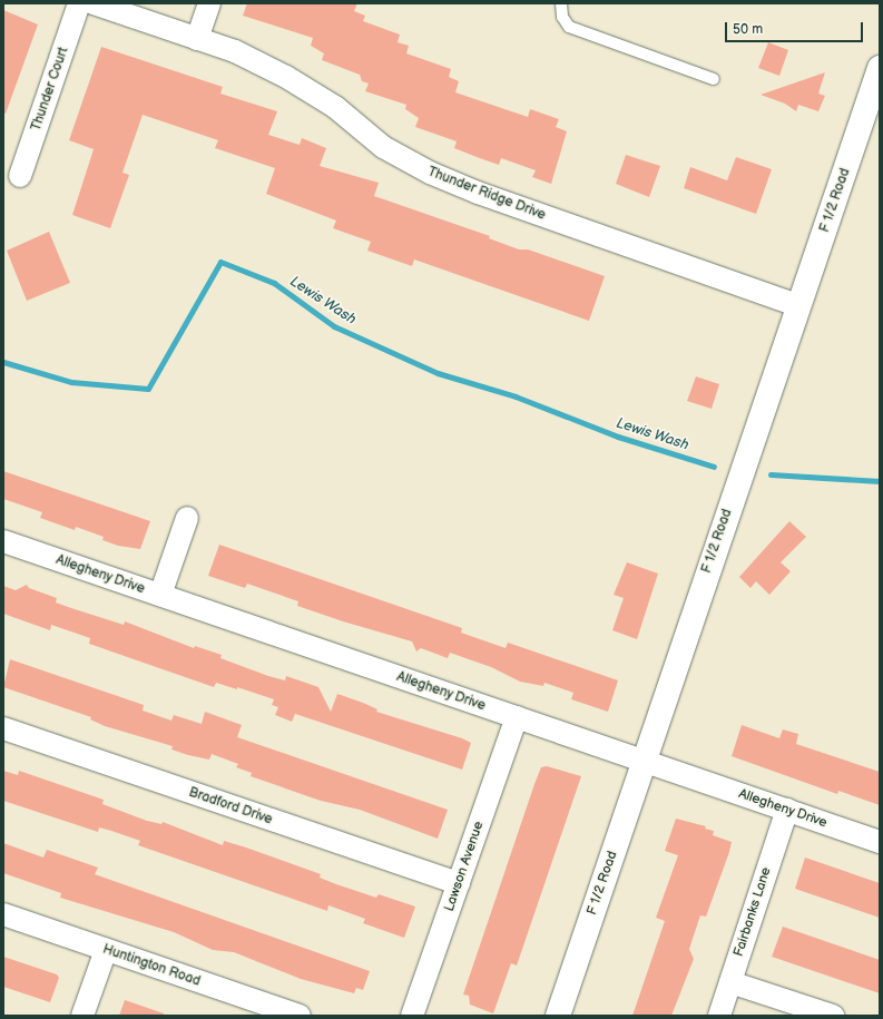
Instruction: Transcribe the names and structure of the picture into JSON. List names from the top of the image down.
{
  "streets": {
    "street": [
      "Thunder Court",
      "Thunder Ridge Drive",
      "F 1/2 Road",
      "Allegheny Drive",
      "Bradford Drive",
      "Lawson Avenue",
      "Fairbanks Lane",
      "Huntington Road"
    ]
  },
  "crossings": [
    ["Thunder Ridge Drive", "F 1/2 Road"],
    ["F 1/2 Road", "Allegheny Drive"],
    ["Allegheny Drive", "Lawson Avenue"],
    ["Allegheny Drive", "Fairbanks Lane"],
    ["Bradford Drive", "Lawson Avenue"]
  ],
  "water": ["Lewis Wash"],
  "scale_bar": "50 m"
}
